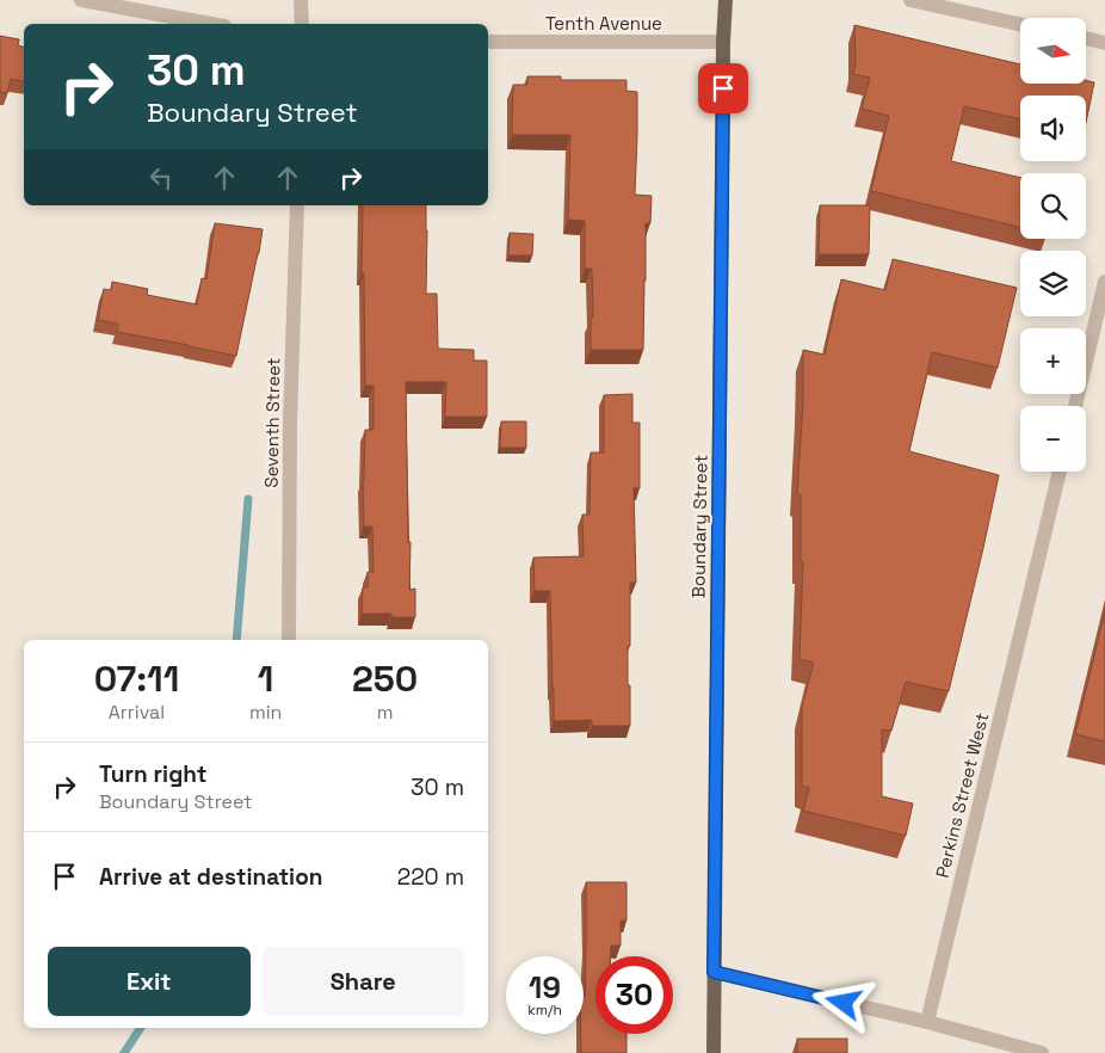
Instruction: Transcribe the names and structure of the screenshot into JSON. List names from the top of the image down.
{
  "streets": {
    "main road": ["Boundary Street"],
    "street": ["Tenth Avenue", "Seventh Street", "Perkins Street West"]
  },
  "crossings": [
    ["Tenth Avenue", "Boundary Street"]
  ],
  "north": "right",
  "page": {
    "map_buttons": ["+", "−"],
    "turn": ["30 m", "Boundary Street"],
    "eta": [
      "07:11",
      "Arrival",
      "1",
      "min",
      "250",
      "m"
    ],
    "list": [
      {
        "name": "Turn right",
        "note": "Boundary Street",
        "value": "30 m"
      },
      {
        "name": "Arrive at destination",
        "value": "220 m"
      }
    ],
    "buttons": ["Exit", "Share"],
    "speed": "19 km/h",
    "limit": "30"
  }
}
